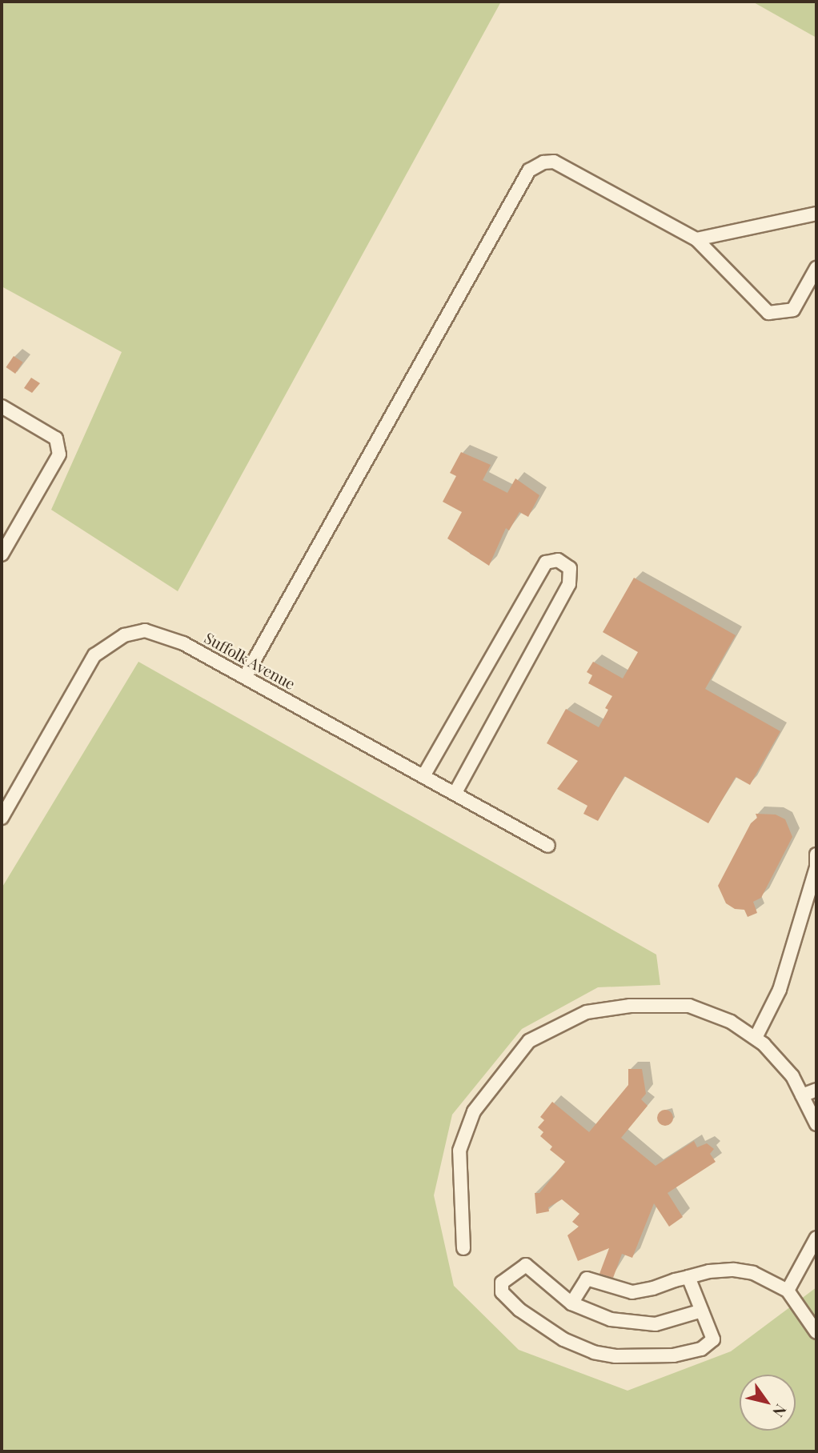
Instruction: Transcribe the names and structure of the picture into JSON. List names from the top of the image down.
{
  "streets": {
    "street": ["Suffolk Avenue"]
  },
  "north": "bottom right"
}
